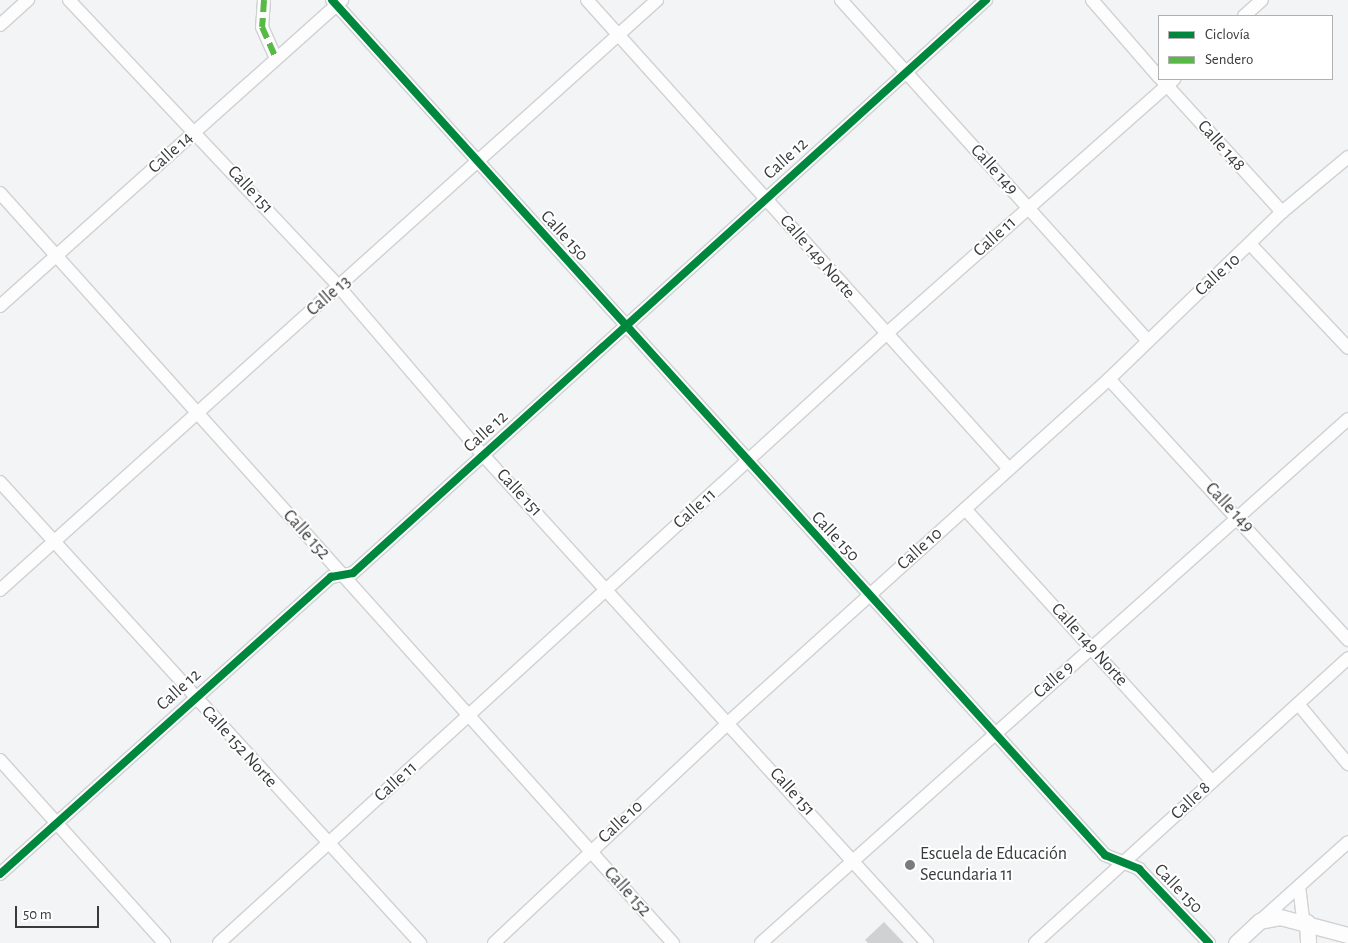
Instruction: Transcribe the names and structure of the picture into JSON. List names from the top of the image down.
{
  "streets": {
    "street": [
      "Calle 148",
      "Calle 14",
      "Calle 12",
      "Calle 149",
      "Calle 151",
      "Calle 150",
      "Calle 11",
      "Calle 149 Norte",
      "Calle 10",
      "Calle 13",
      "Calle 152",
      "Calle 9",
      "Calle 152 Norte",
      "Calle 8"
    ]
  },
  "crossings": [
    ["Calle 148", "Calle 11"],
    ["Calle 148", "Calle 10"],
    ["Calle 14", "Calle 151"],
    ["Calle 14", "Calle 150"],
    ["Calle 14", "Calle 152"],
    ["Calle 12", "Calle 149"],
    ["Calle 12", "Calle 151"],
    ["Calle 12", "Calle 150"],
    ["Calle 12", "Calle 149 Norte"],
    ["Calle 12", "Calle 152"],
    ["Calle 12", "Calle 152 Norte"],
    ["Calle 149", "Calle 11"],
    ["Calle 149", "Calle 10"],
    ["Calle 149", "Calle 9"],
    ["Calle 151", "Calle 11"],
    ["Calle 151", "Calle 10"],
    ["Calle 151", "Calle 13"],
    ["Calle 151", "Calle 9"],
    ["Calle 150", "Calle 11"],
    ["Calle 150", "Calle 10"],
    ["Calle 150", "Calle 13"],
    ["Calle 150", "Calle 9"],
    ["Calle 150", "Calle 8"],
    ["Calle 11", "Calle 149 Norte"],
    ["Calle 11", "Calle 152"],
    ["Calle 11", "Calle 152 Norte"],
    ["Calle 149 Norte", "Calle 10"],
    ["Calle 149 Norte", "Calle 13"],
    ["Calle 149 Norte", "Calle 9"],
    ["Calle 149 Norte", "Calle 8"],
    ["Calle 10", "Calle 152"],
    ["Calle 13", "Calle 152"],
    ["Calle 13", "Calle 152 Norte"]
  ],
  "places": ["Escuela de Educación Secundaria 11"],
  "legend": ["Ciclovía", "Sendero"],
  "scale_bar": "50 m"
}
